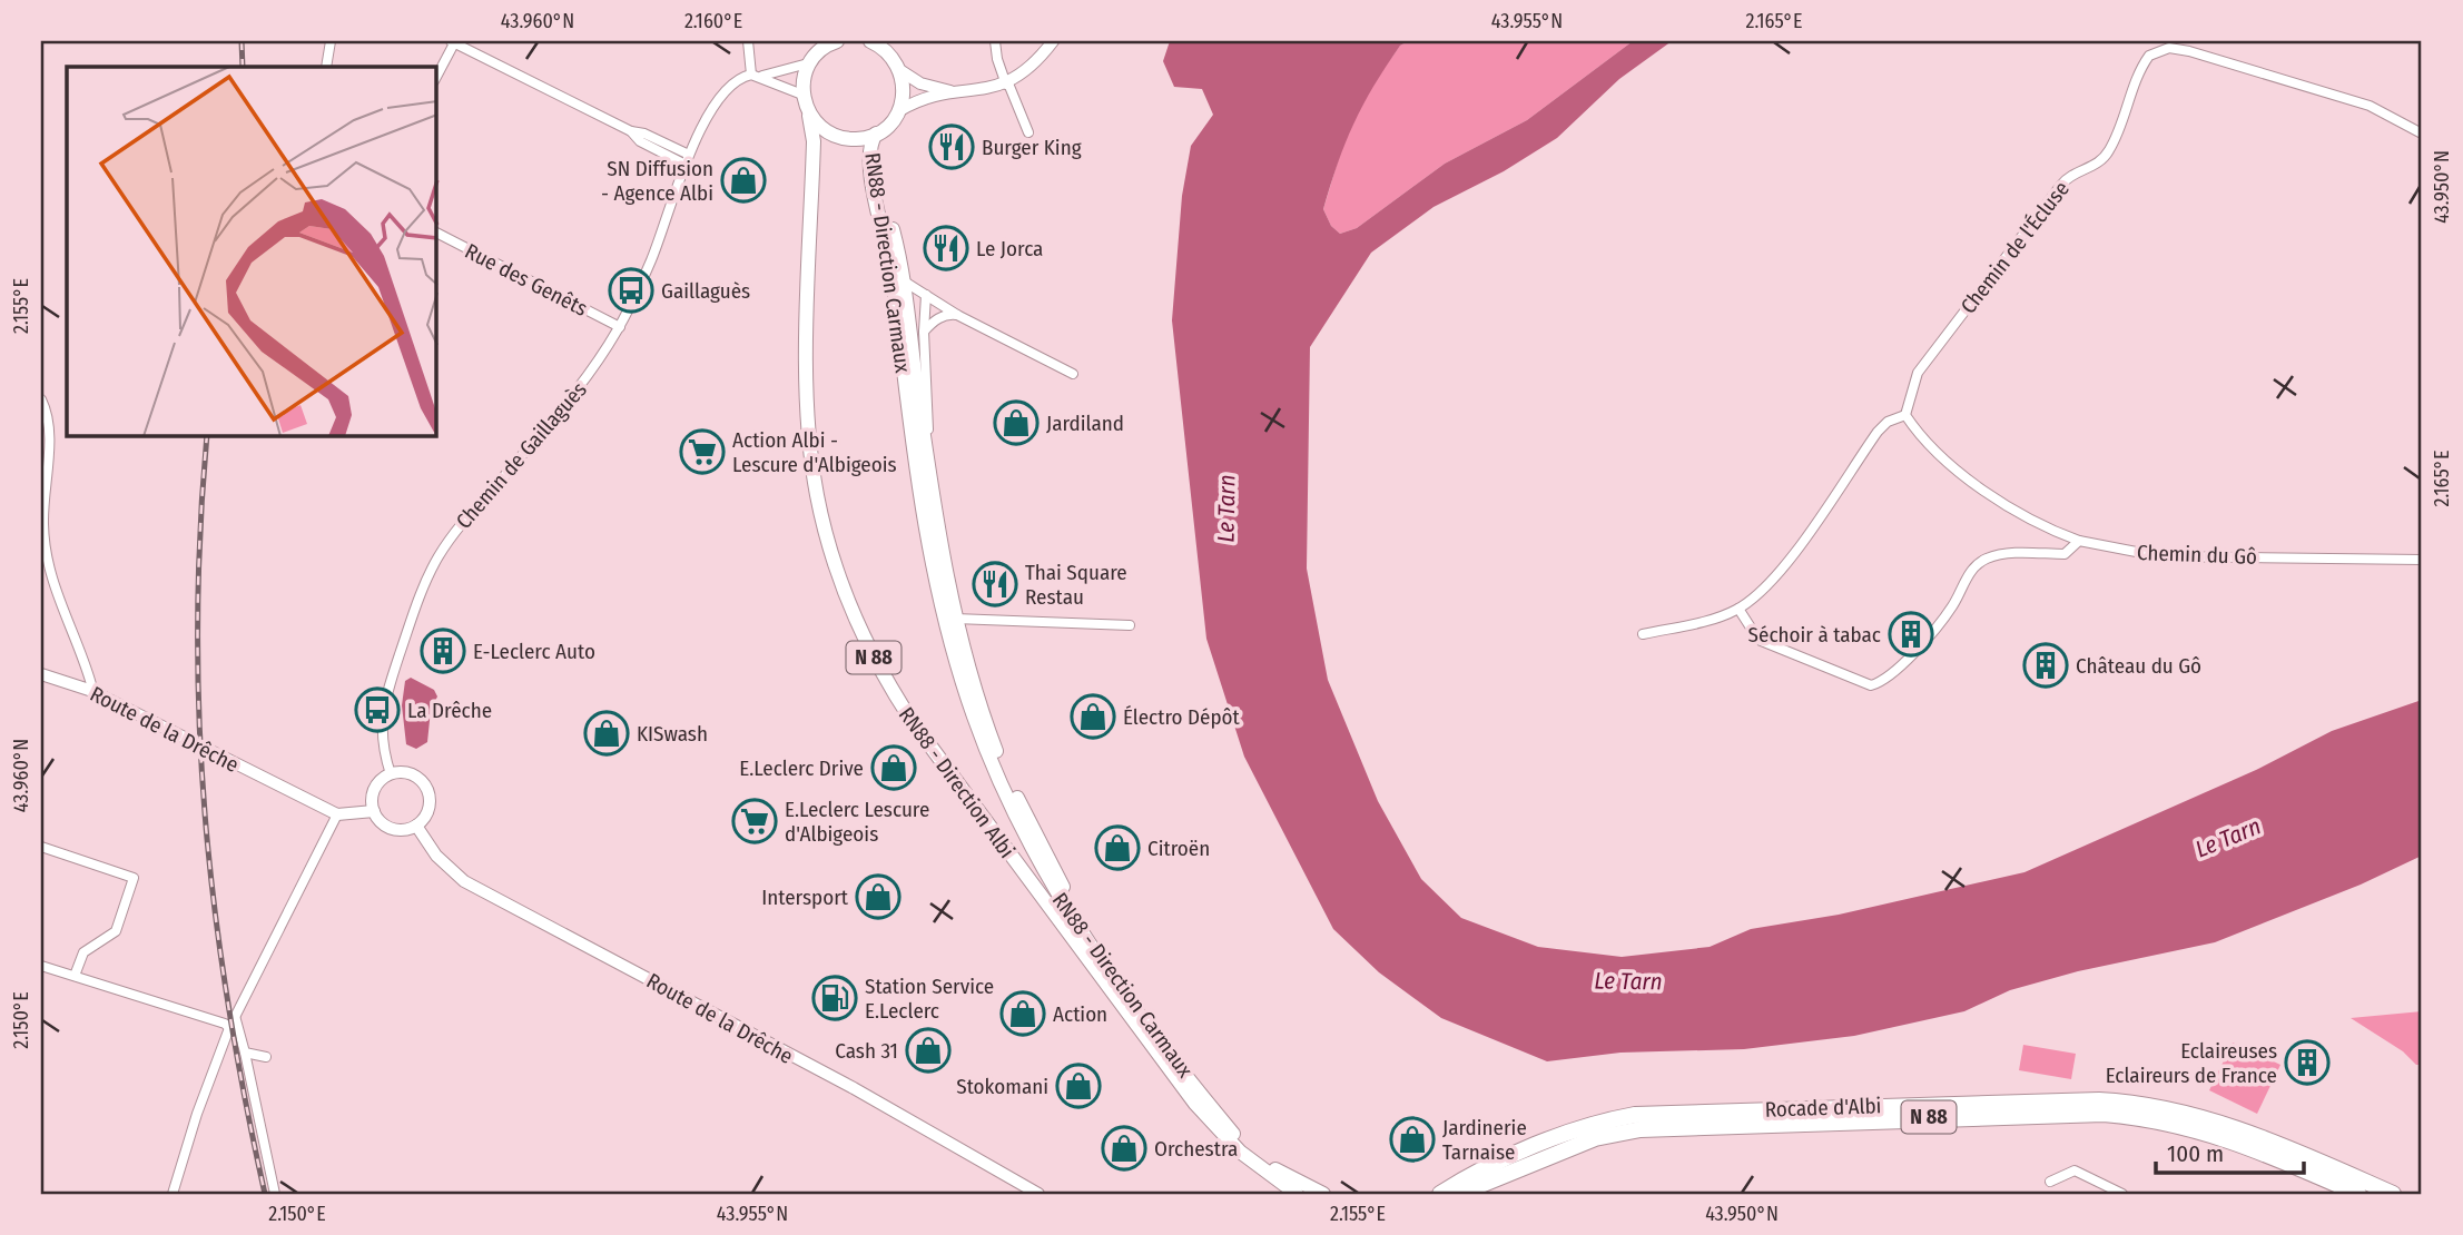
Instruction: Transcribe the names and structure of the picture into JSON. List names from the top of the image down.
{
  "streets": {
    "highway": ["N 88", "Rocade d'Albi"],
    "main road": ["RN88 - Direction Carmaux", "RN88 - Direction Albi"],
    "street": [
      "Chemin de l'Écluse",
      "Rue des Genêts",
      "Chemin de Gaillaguès",
      "Chemin du Gô",
      "Route de la Drêche"
    ]
  },
  "crossings": [
    ["Chemin de l'Écluse", "Chemin du Gô"],
    ["Rue des Genêts", "Chemin de Gaillaguès"],
    ["Chemin de Gaillaguès", "Route de la Drêche"]
  ],
  "water": ["Le Tarn"],
  "places": {
    "restaurant": ["Burger King", "Le Jorca", "Thai Square Restau"],
    "shop": [
      "SN Diffusion - Agence Albi",
      "Jardiland",
      "Électro Dépôt",
      "KISwash",
      "E.Leclerc Drive",
      "Citroën",
      "Intersport",
      "Action",
      "Cash 31",
      "Stokomani",
      "Jardinerie Tarnaise",
      "Orchestra"
    ],
    "bus stop": ["Gaillaguès", "La Drêche"],
    "supermarket": ["Action Albi - Lescure d'Albigeois", "E.Leclerc Lescure d'Albigeois"],
    "building": [
      "Séchoir à tabac",
      "E-Leclerc Auto",
      "Château du Gô",
      "Eclaireuses Eclaireurs de France"
    ],
    "fuel station": ["Station Service E.Leclerc"]
  },
  "scale_bar": "100 m",
  "coordinates": [
    "43.960°N",
    "2.160°E",
    "43.955°N",
    "2.165°E",
    "43.950°N",
    "2.155°E",
    "2.150°E"
  ]
}
